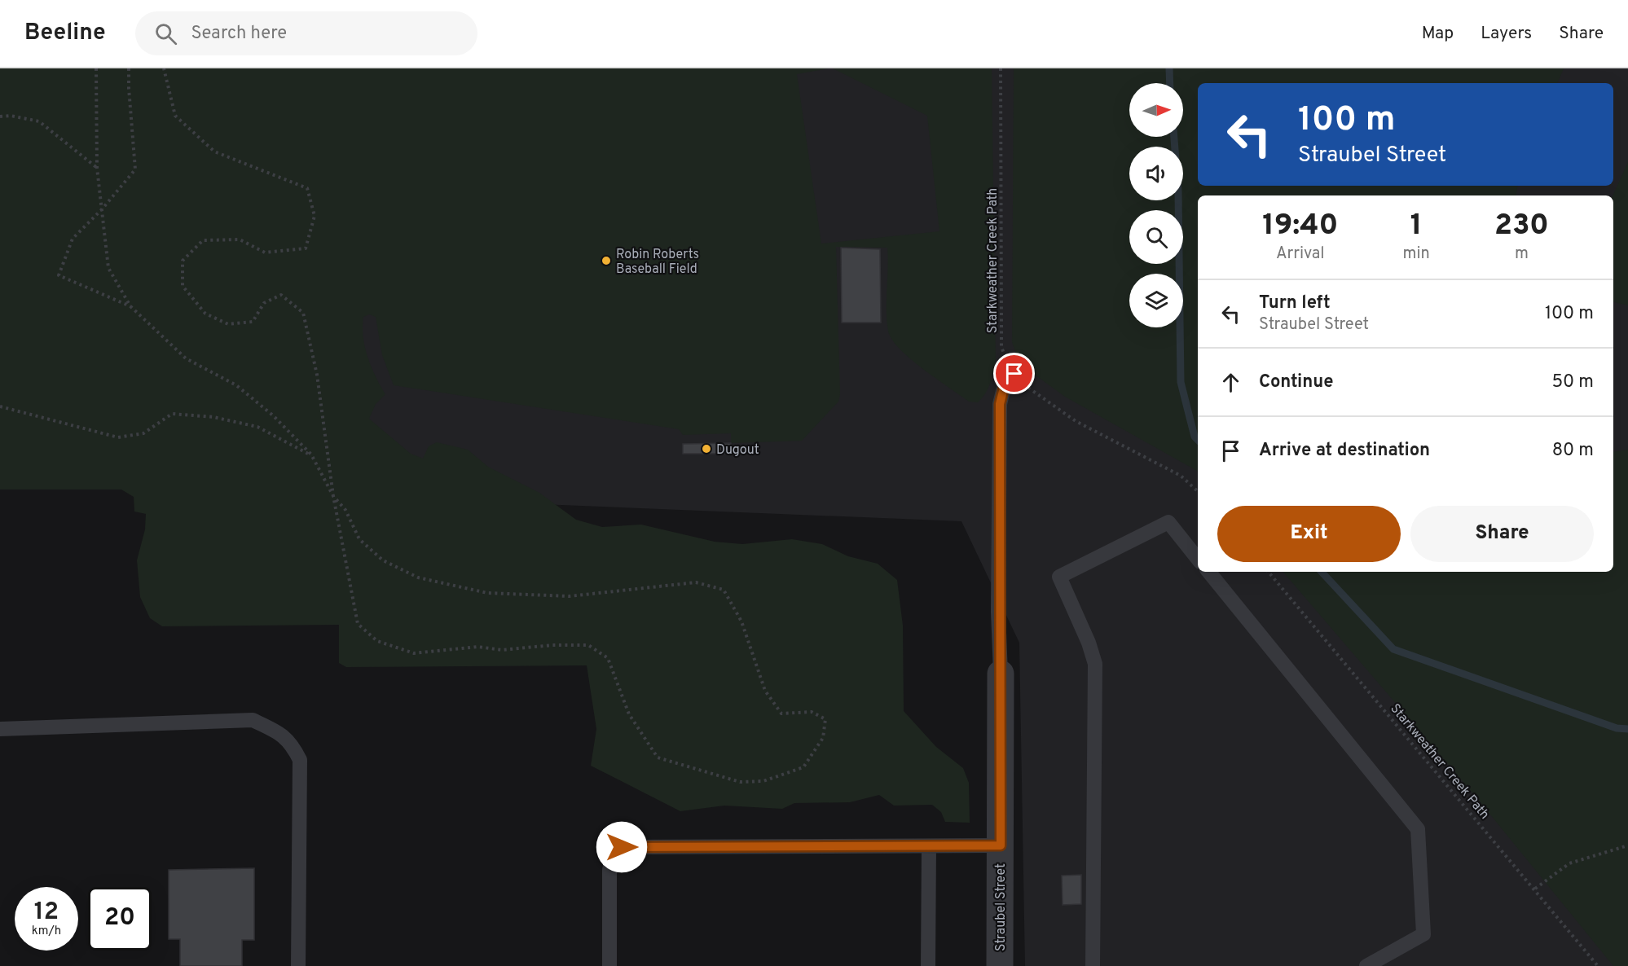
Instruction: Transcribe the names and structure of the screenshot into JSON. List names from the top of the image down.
{
  "streets": {
    "street": ["Straubel Street"],
    "path": ["Starkweather Creek Path"]
  },
  "places": ["Robin Roberts Baseball Field", "Dugout"],
  "north": "right",
  "page": {
    "header": "Beeline",
    "search": "Search here",
    "nav": ["Map", "Layers", "Share"],
    "turn": ["100 m", "Straubel Street"],
    "eta": [
      "19:40",
      "Arrival",
      "1",
      "min",
      "230",
      "m"
    ],
    "list": [
      {
        "name": "Turn left",
        "note": "Straubel Street",
        "value": "100 m"
      },
      {
        "name": "Continue",
        "value": "50 m"
      },
      {
        "name": "Arrive at destination",
        "value": "80 m"
      }
    ],
    "buttons": ["Exit", "Share"],
    "speed": "12 km/h",
    "limit": "20"
  }
}
